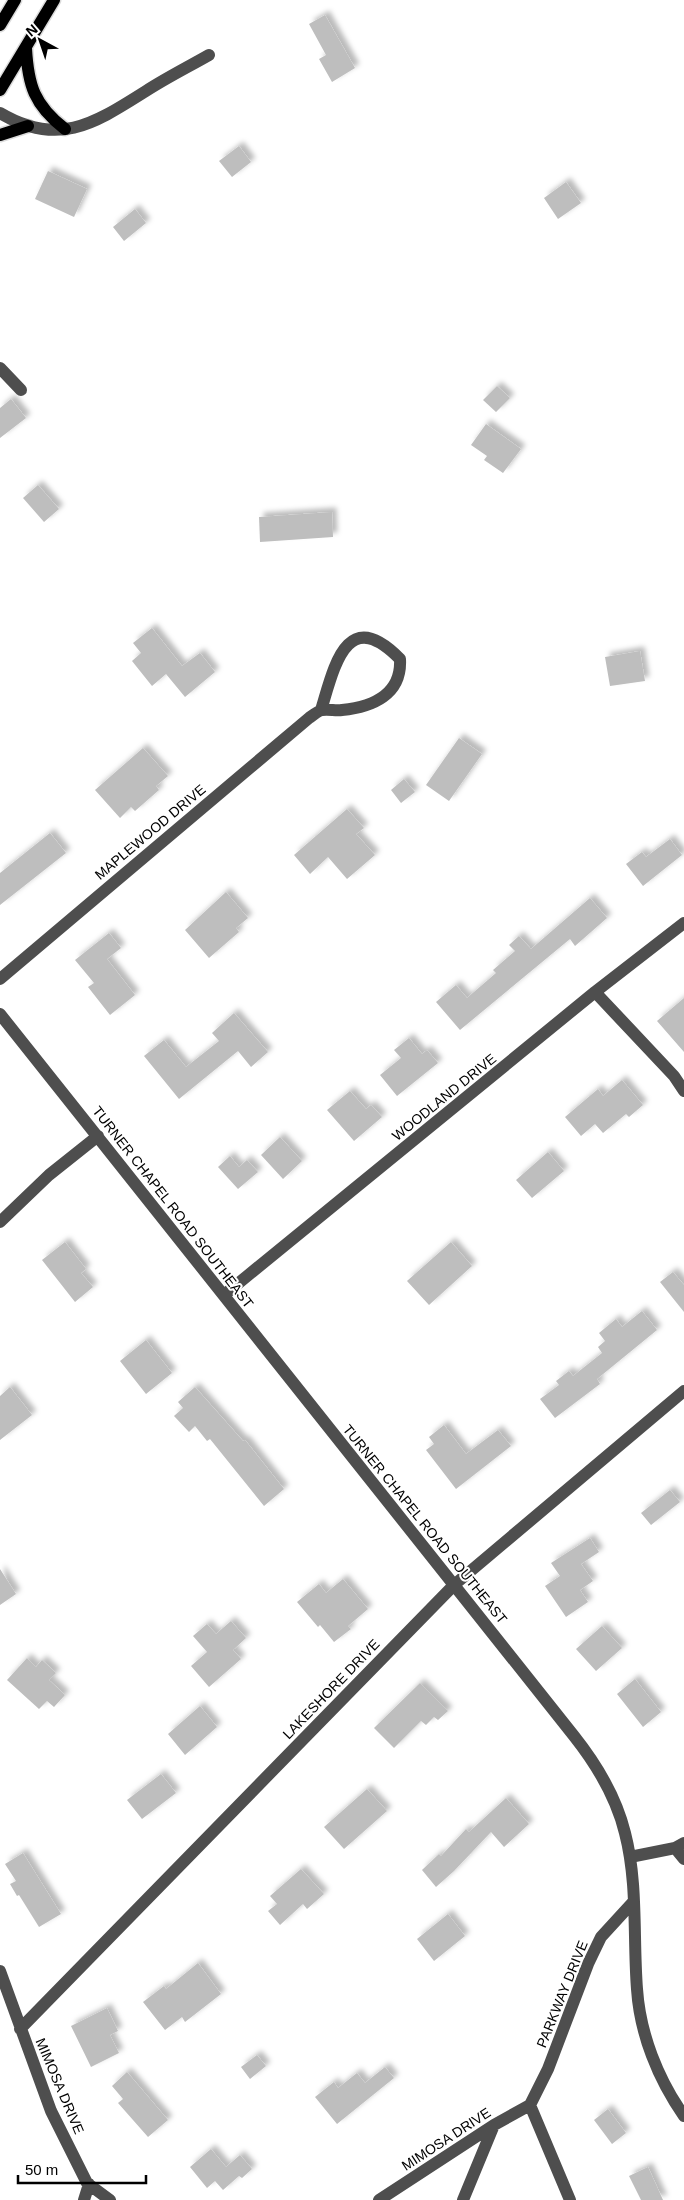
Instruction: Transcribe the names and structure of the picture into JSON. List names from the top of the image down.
{
  "streets": {
    "street": [
      "MAPLEWOOD DRIVE",
      "WOODLAND DRIVE",
      "TURNER CHAPEL ROAD SOUTHEAST",
      "LAKESHORE DRIVE",
      "PARKWAY DRIVE",
      "MIMOSA DRIVE"
    ]
  },
  "crossings": [
    ["WOODLAND DRIVE", "TURNER CHAPEL ROAD SOUTHEAST"],
    ["TURNER CHAPEL ROAD SOUTHEAST", "LAKESHORE DRIVE"],
    ["TURNER CHAPEL ROAD SOUTHEAST", "PARKWAY DRIVE"],
    ["LAKESHORE DRIVE", "MIMOSA DRIVE"],
    ["PARKWAY DRIVE", "MIMOSA DRIVE"]
  ],
  "scale_bar": "50 m",
  "north": "top left"
}
